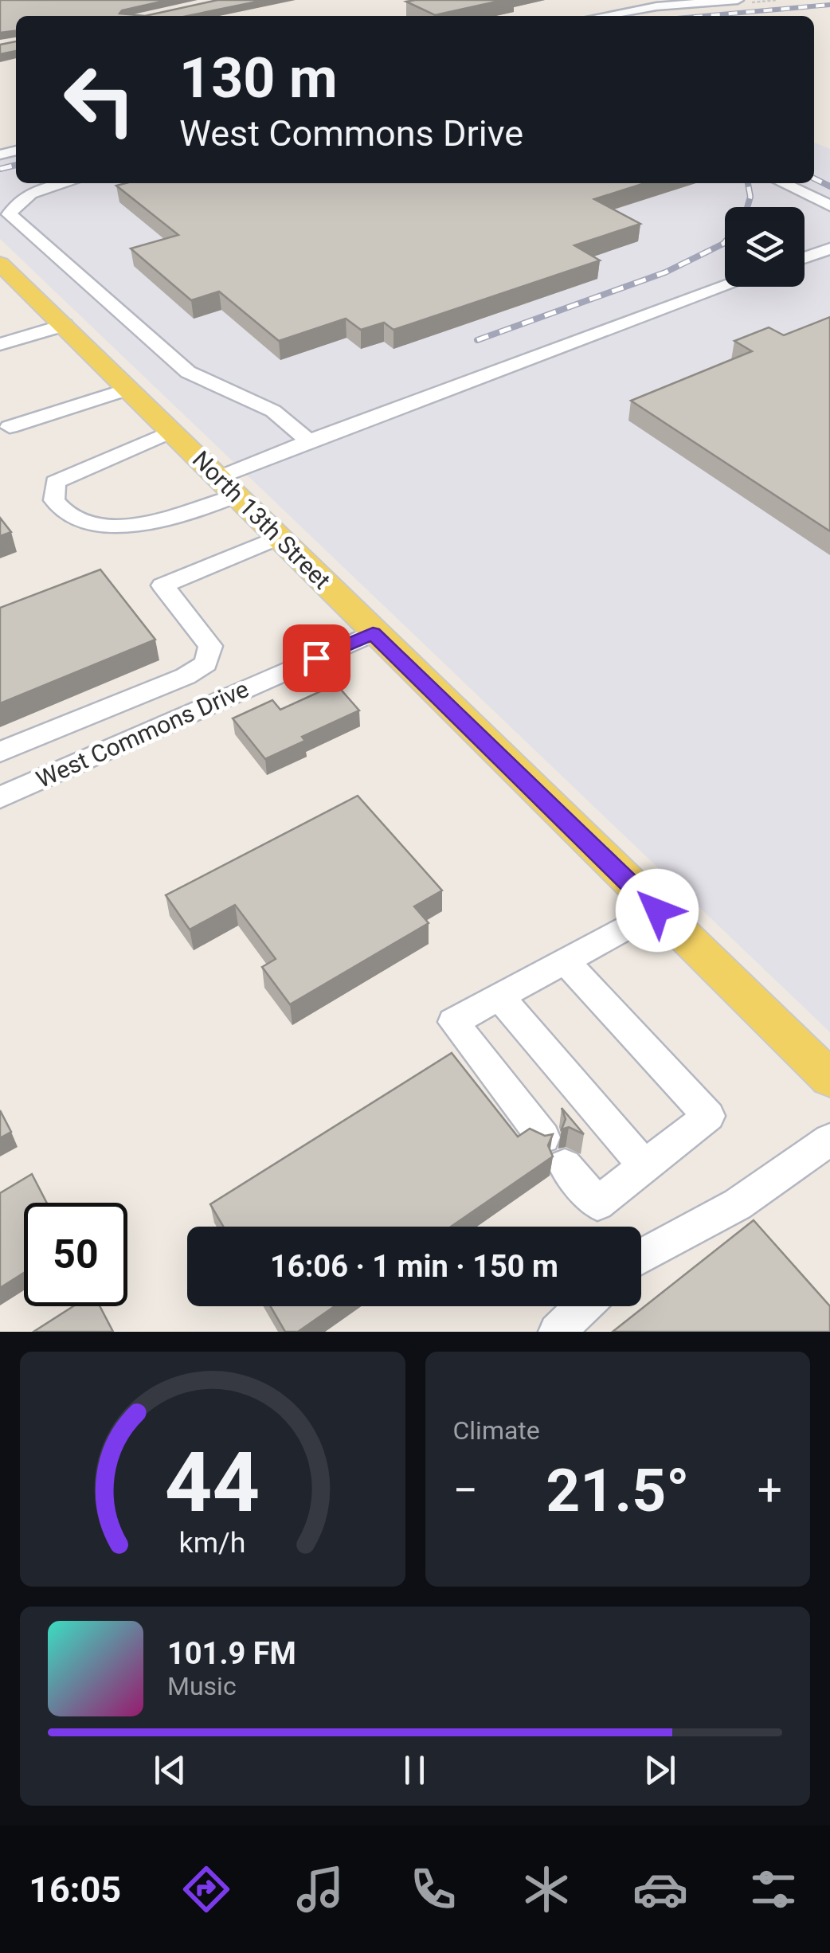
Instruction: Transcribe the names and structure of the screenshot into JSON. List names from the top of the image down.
{
  "streets": {
    "main road": ["North 13th Street"],
    "street": ["West Commons Drive"]
  },
  "crossings": [
    ["North 13th Street", "West Commons Drive"]
  ],
  "page": {
    "turn": ["130 m", "West Commons Drive"],
    "limit": "50",
    "trip": "16:06 · 1 min · 150 m",
    "tile": "Climate",
    "heat": ["−", "21.5°", "+"],
    "song": ["101.9 FM", "Music"],
    "tabs": "16:05",
    "gauge": ["44", "km/h"]
  }
}
